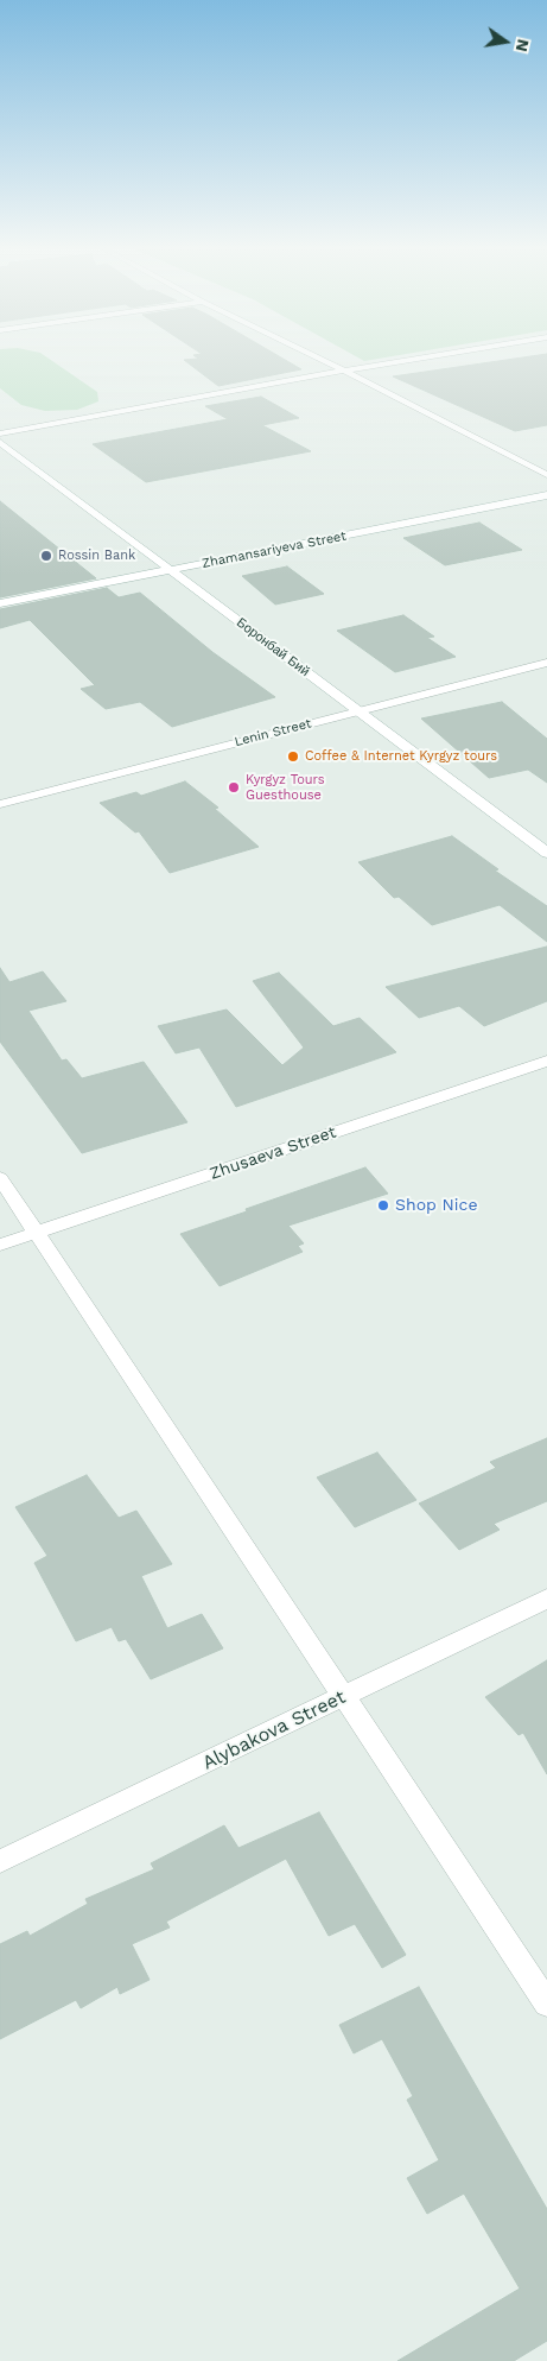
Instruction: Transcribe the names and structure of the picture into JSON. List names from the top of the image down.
{
  "streets": {
    "street": [
      "Zhamansariyeva Street",
      "Боронбай Бий",
      "Lenin Street",
      "Zhusaeva Street",
      "Alybakova Street"
    ]
  },
  "crossings": [
    ["Zhamansariyeva Street", "Боронбай Бий"],
    ["Боронбай Бий", "Lenin Street"]
  ],
  "places": [
    "Rossin Bank",
    "Coffee & Internet Kyrgyz tours",
    "Kyrgyz Tours Guesthouse",
    "Shop Nice"
  ],
  "north": "right"
}
